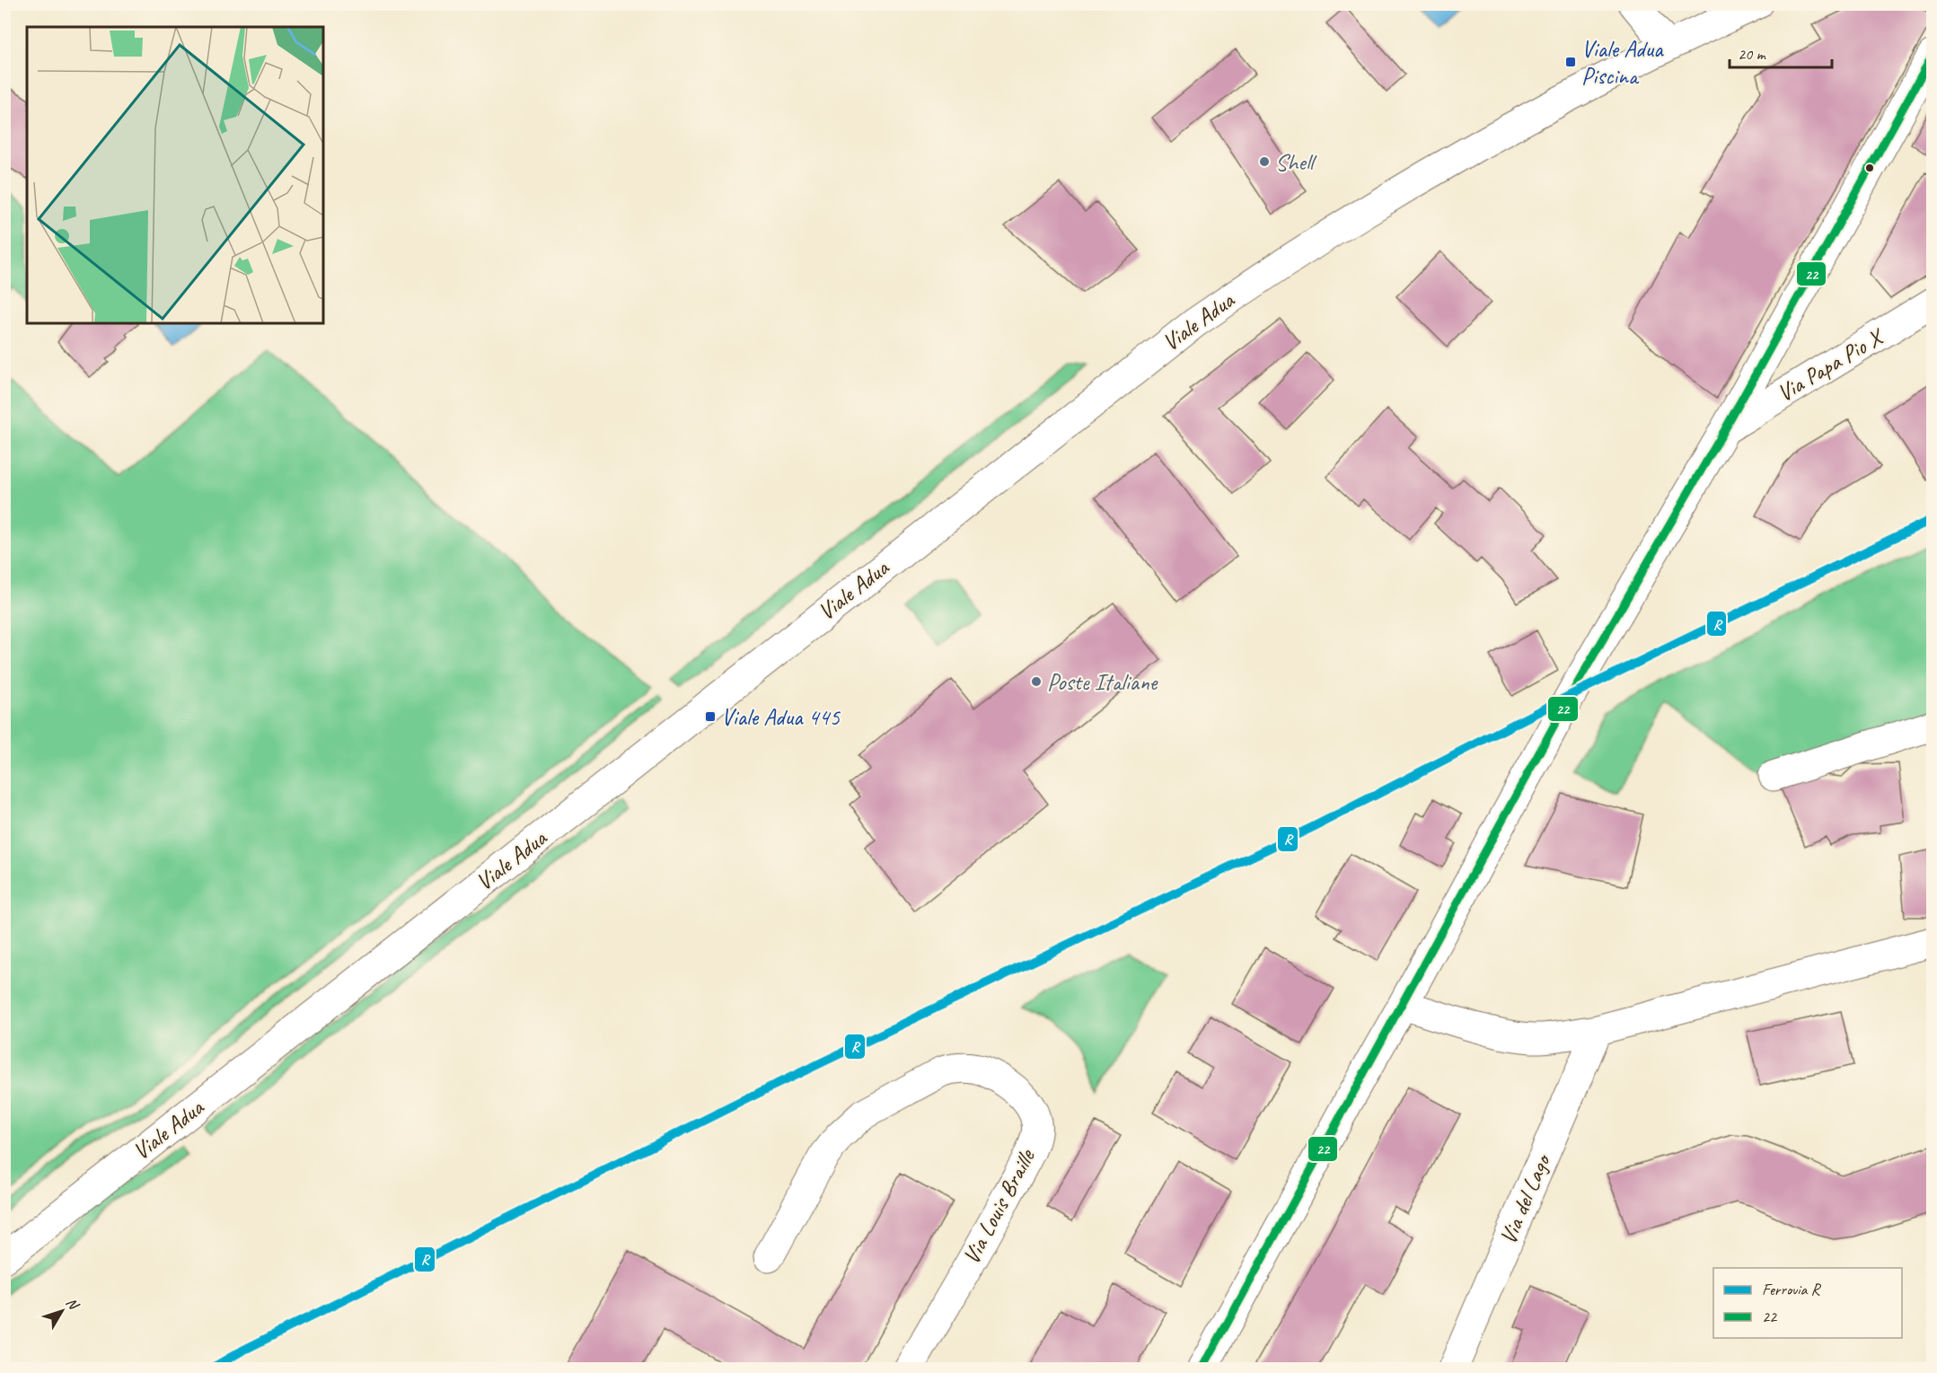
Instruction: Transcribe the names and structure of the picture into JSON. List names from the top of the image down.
{
  "streets": {
    "street": [
      "Viale Adua",
      "Via Papa Pio X",
      "Via del Lago",
      "Via Louis Braille"
    ]
  },
  "places": {
    "transit": ["Viale Adua Piscina", "Viale Adua 445"],
    "other": ["Shell", "Poste Italiane"]
  },
  "lines": ["transit line 22", "rail line R"],
  "legend": ["Ferrovia R", "22"],
  "scale_bar": "20 m",
  "north": "top right"
}
